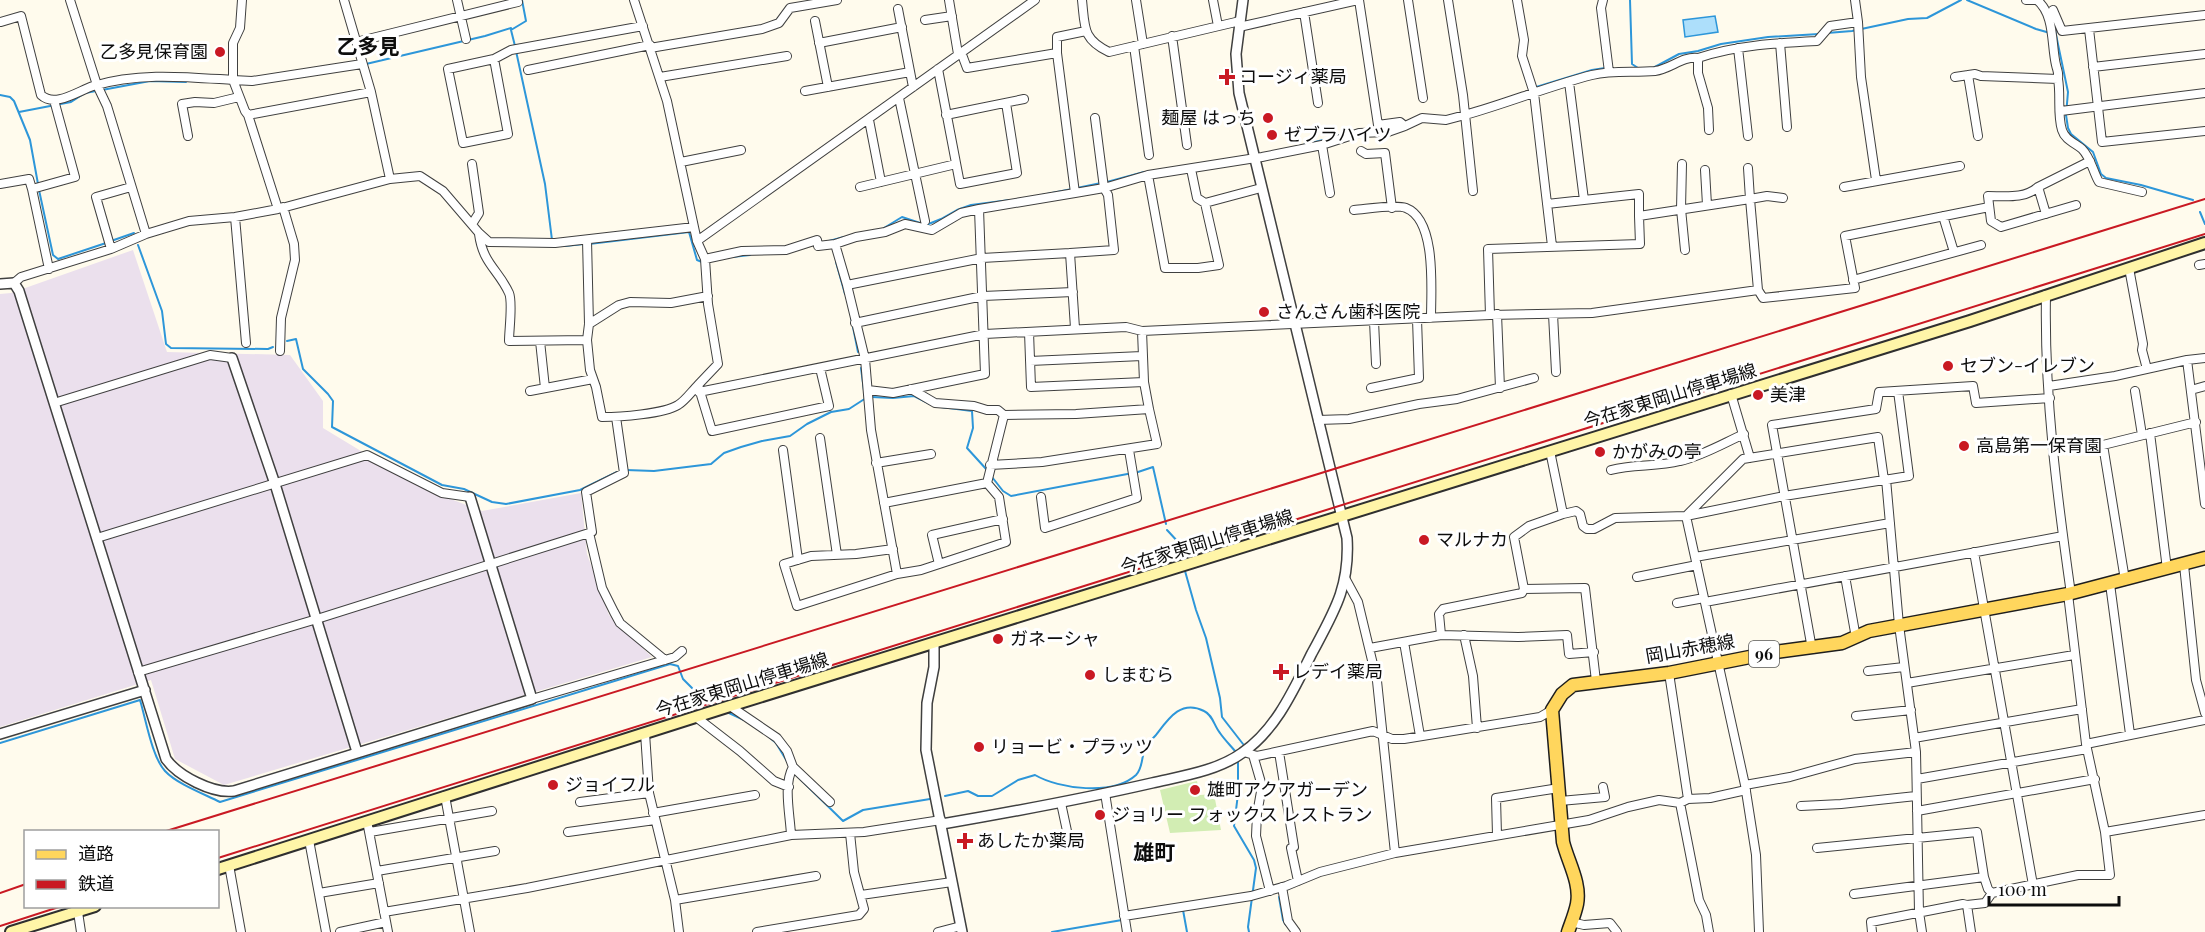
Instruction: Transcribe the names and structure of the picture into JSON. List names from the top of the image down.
{
  "streets": {
    "main road": ["今在家東岡山停車場線", "岡山赤穂線", "96"]
  },
  "districts": ["乙多見", "雄町"],
  "places": {
    "other": [
      "乙多見保育園",
      "麺屋 はっち",
      "ゼブラハイツ",
      "さんさん歯科医院",
      "セブン-イレブン",
      "美津",
      "高島第一保育園",
      "かがみの亭",
      "マルナカ",
      "ガネーシャ",
      "しまむら",
      "リョービ・プラッツ",
      "ジョイフル",
      "雄町アクアガーデン",
      "ジョリー フォックス レストラン"
    ],
    "health": ["コージィ薬局", "レデイ薬局", "あしたか薬局"]
  },
  "legend": ["道路", "鉄道"],
  "scale_bar": "100 m"
}
